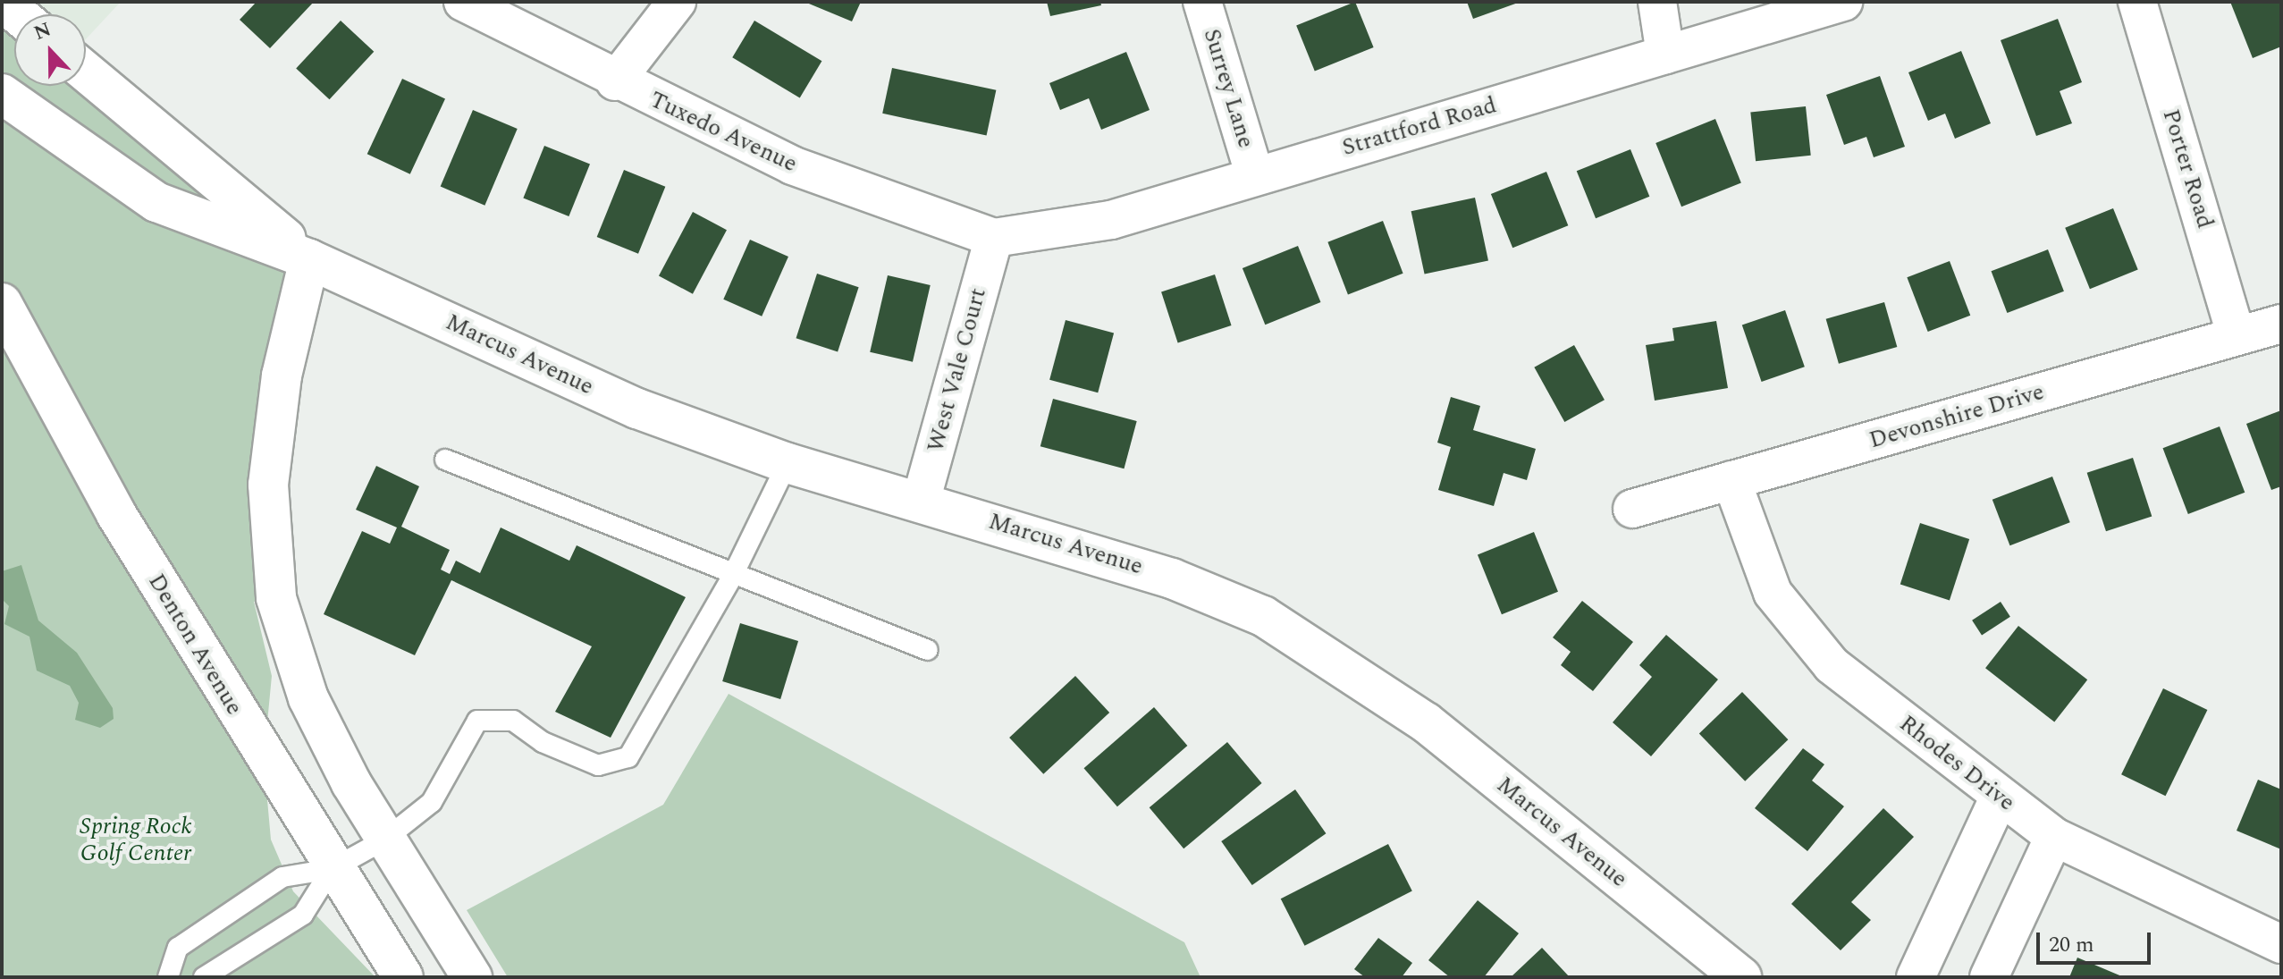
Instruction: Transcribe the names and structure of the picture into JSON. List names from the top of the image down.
{
  "streets": {
    "main road": ["Marcus Avenue", "Denton Avenue"],
    "street": [
      "Surrey Lane",
      "Strattford Road",
      "Tuxedo Avenue",
      "Porter Road",
      "West Vale Court",
      "Devonshire Drive",
      "Rhodes Drive"
    ]
  },
  "crossings": [
    ["Surrey Lane", "Strattford Road"],
    ["Strattford Road", "Tuxedo Avenue"],
    ["Strattford Road", "West Vale Court"],
    ["Tuxedo Avenue", "West Vale Court"],
    ["Porter Road", "Devonshire Drive"],
    ["Marcus Avenue", "West Vale Court"],
    ["Devonshire Drive", "Rhodes Drive"]
  ],
  "parks": ["Spring Rock Golf Center"],
  "scale_bar": "20 m",
  "north": "top"
}
